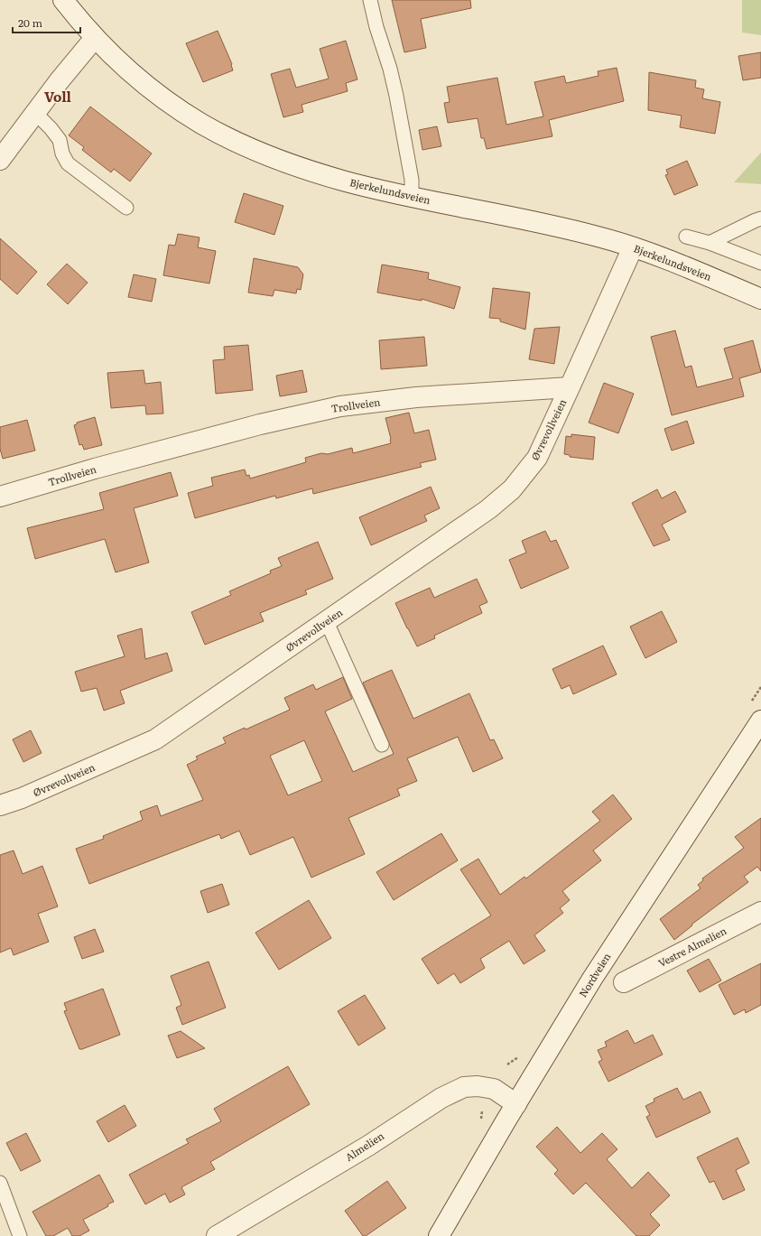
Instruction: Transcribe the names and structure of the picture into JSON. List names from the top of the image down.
{
  "streets": {
    "street": [
      "Bjerkelundsveien",
      "Trollveien",
      "Øvrevollveien",
      "Vestre Almelien",
      "Nordveien",
      "Almelien"
    ]
  },
  "crossings": [
    ["Trollveien", "Øvrevollveien"],
    ["Nordveien", "Almelien"]
  ],
  "districts": ["Voll"],
  "scale_bar": "20 m"
}
